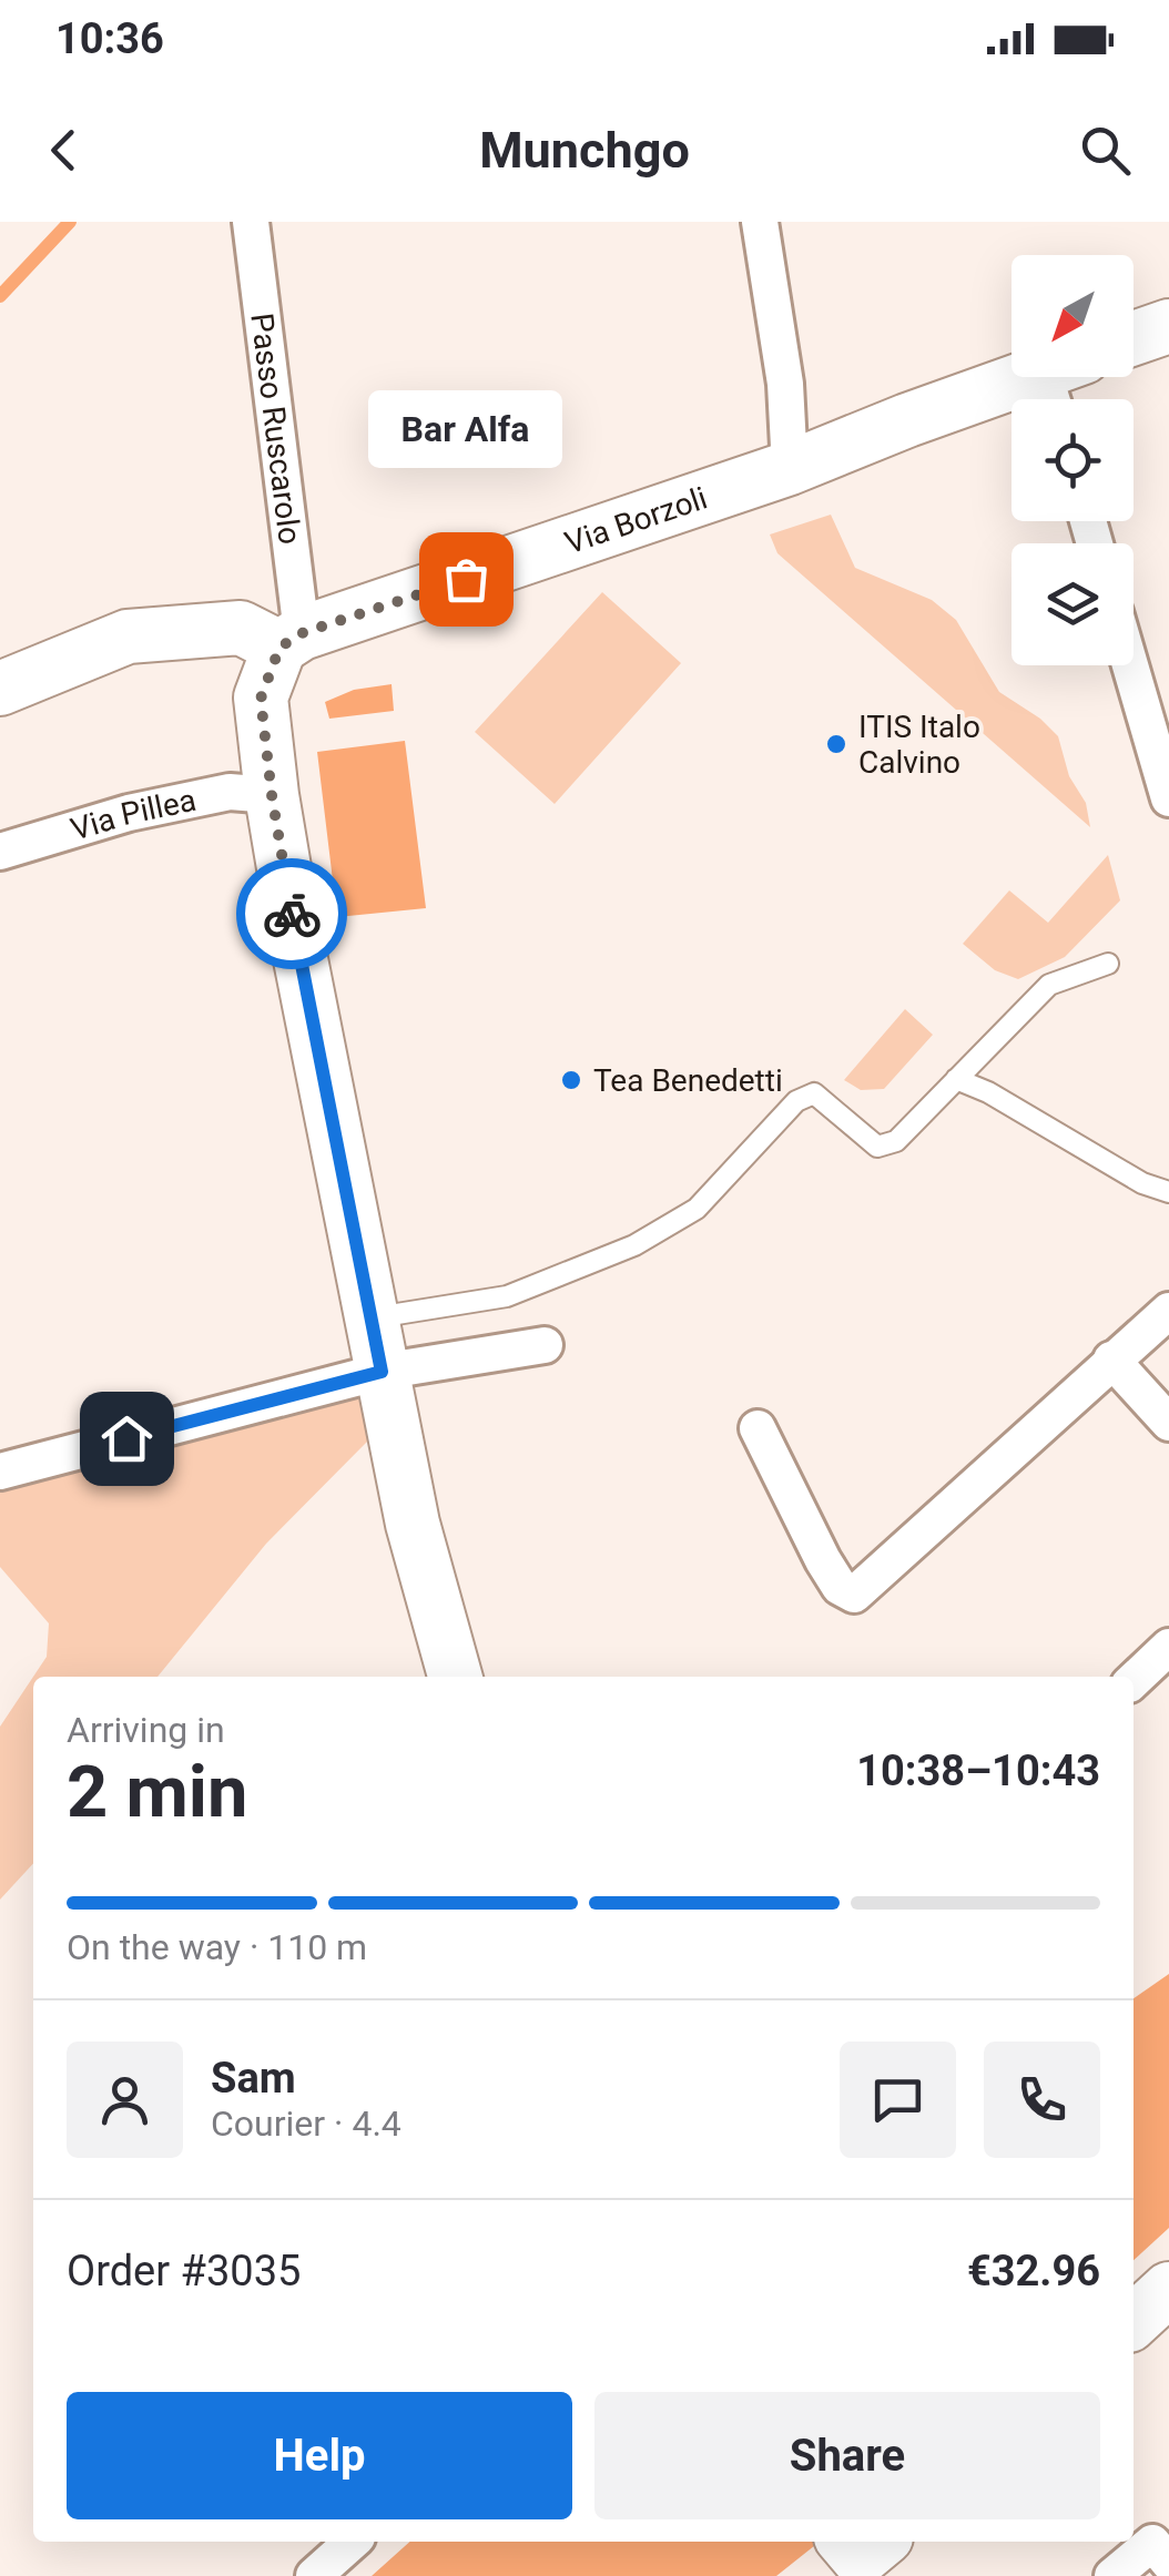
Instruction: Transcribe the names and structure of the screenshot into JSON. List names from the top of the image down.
{
  "streets": {
    "main road": ["Via Borzoli"],
    "street": ["Passo Ruscarolo", "Via Pillea"]
  },
  "crossings": [
    ["Passo Ruscarolo", "Via Borzoli"]
  ],
  "places": ["Bar Alfa", "ITIS Italo Calvino", "Tea Benedetti"],
  "north": "bottom left",
  "page": {
    "status": "10:36",
    "header": "Munchgo",
    "bubble": "Bar Alfa",
    "heading": ["2 min", "Arriving in", "10:38–10:43"],
    "panel": [
      "Sam",
      "Courier · 4.4",
      "Order #3035",
      "€32.96"
    ],
    "bar": "On the way · 110 m",
    "buttons": ["Help", "Share"]
  }
}
